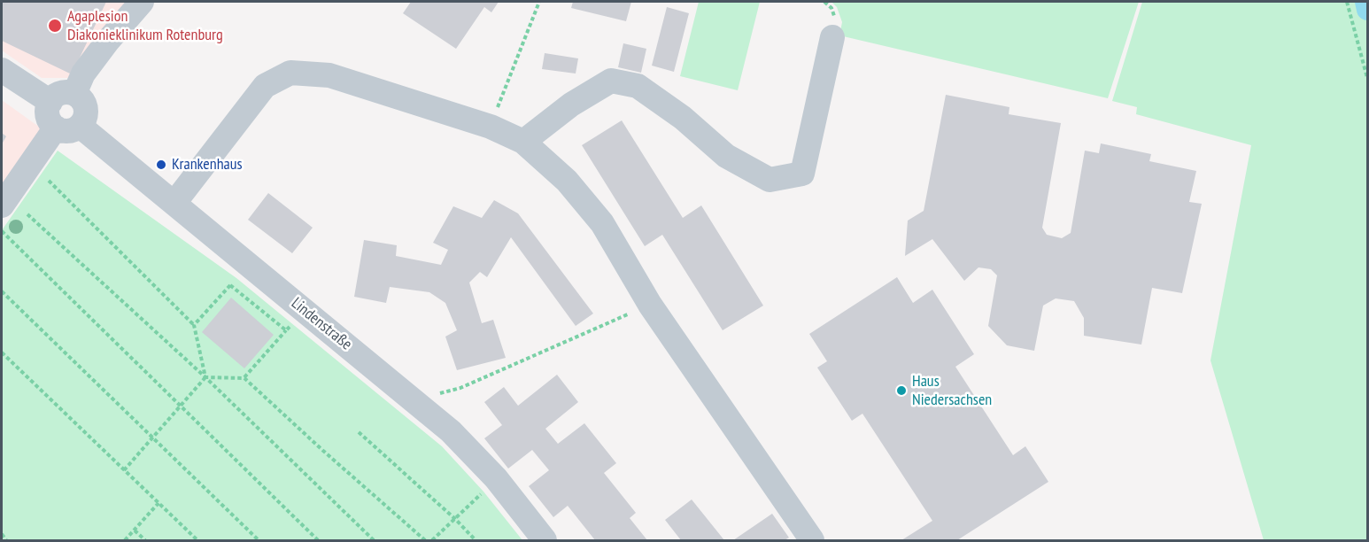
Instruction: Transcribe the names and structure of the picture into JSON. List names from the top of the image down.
{
  "streets": {
    "street": ["Lindenstraße"]
  },
  "places": ["Agaplesion Diakonieklinikum Rotenburg", "Krankenhaus", "Haus Niedersachsen"]
}
